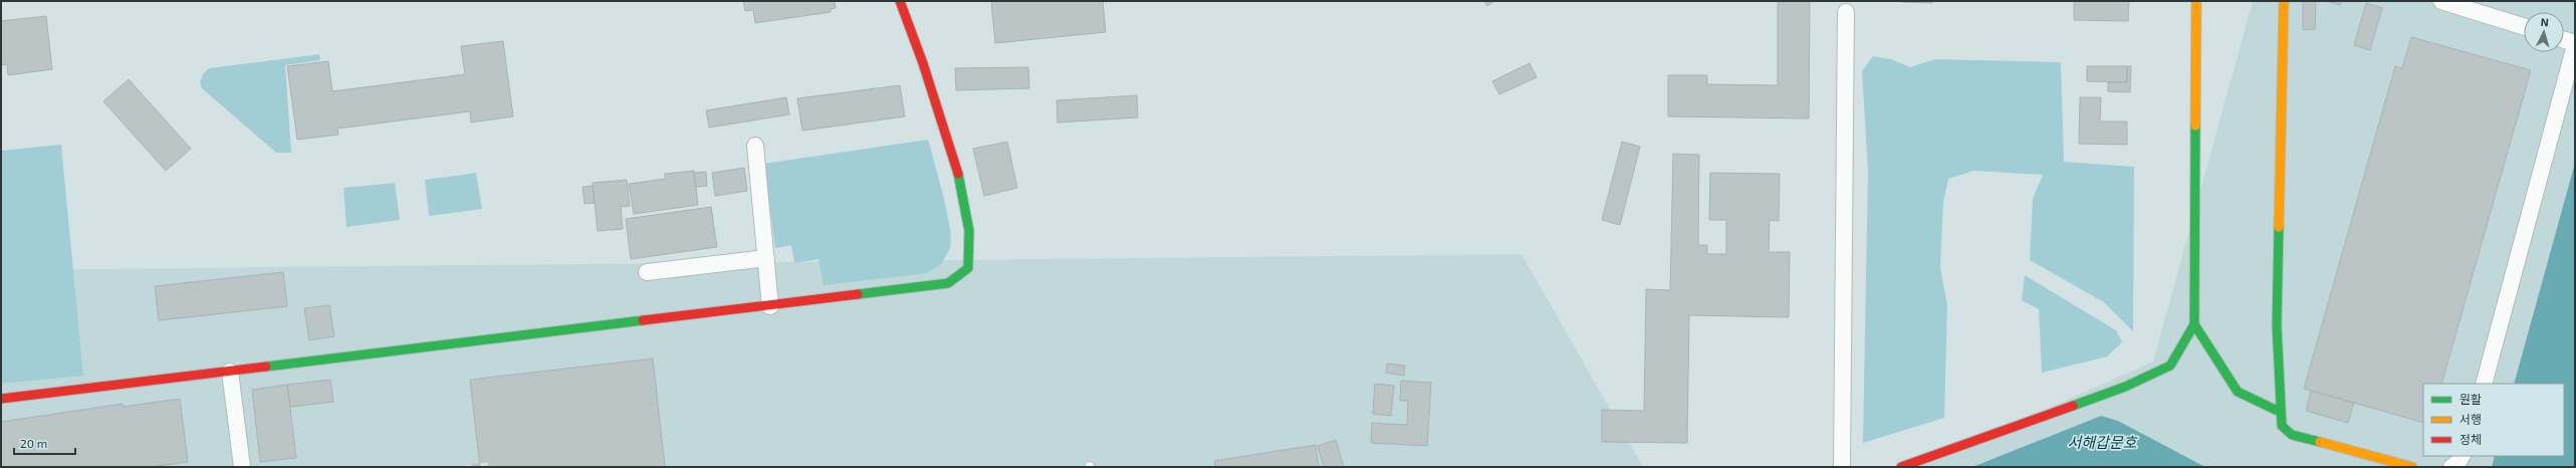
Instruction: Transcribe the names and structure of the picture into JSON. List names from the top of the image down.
{
  "water": ["서해갑문호"],
  "legend": ["원활", "서행", "정체"],
  "scale_bar": "20 m",
  "north": "top"
}
